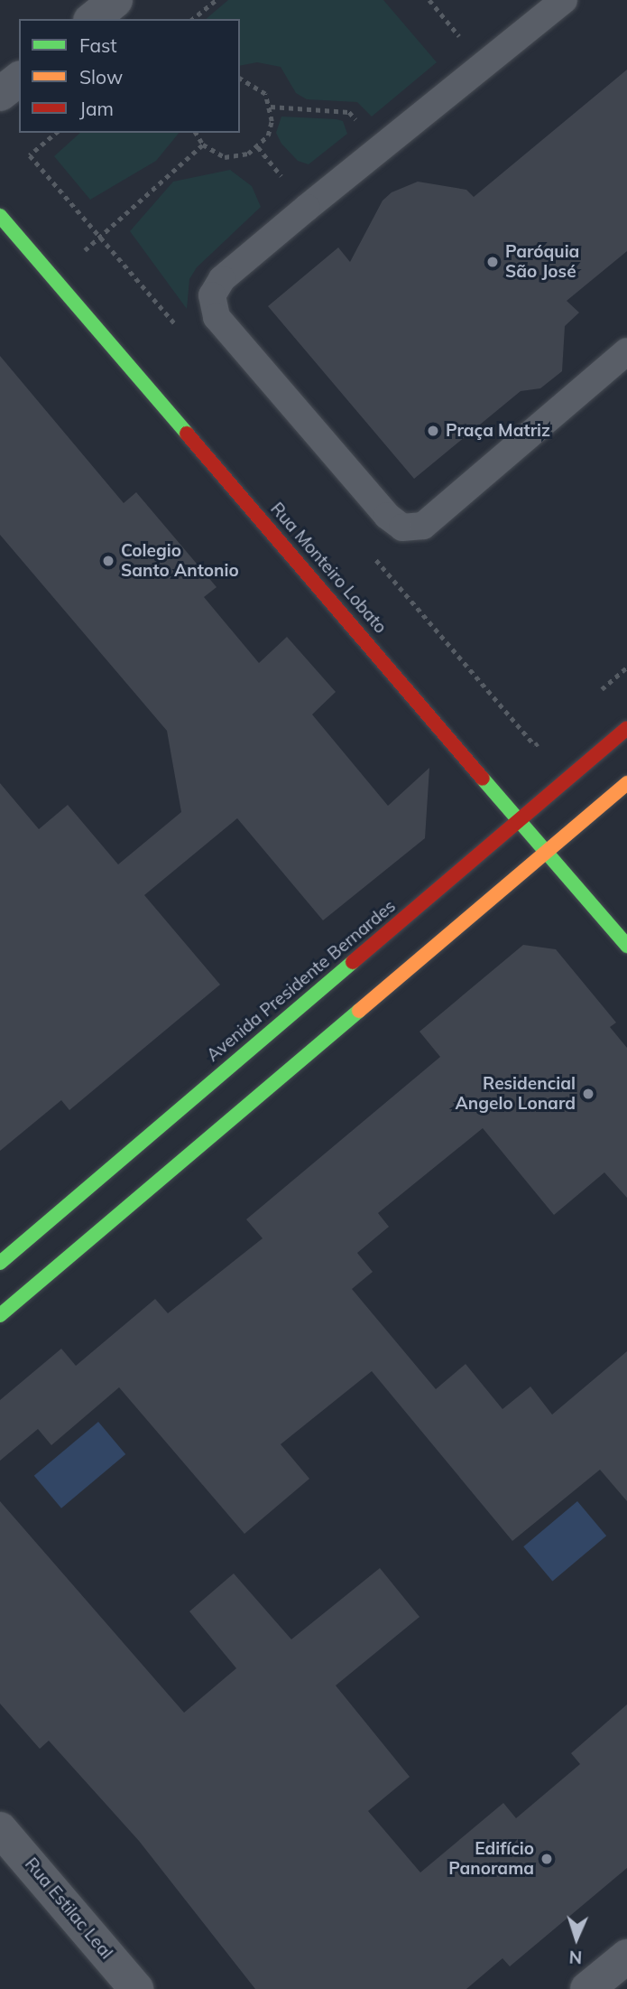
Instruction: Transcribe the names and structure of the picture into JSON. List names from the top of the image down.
{
  "streets": {
    "street": ["Rua Monteiro Lobato", "Avenida Presidente Bernardes", "Rua Estilac Leal"]
  },
  "crossings": [
    ["Rua Monteiro Lobato", "Avenida Presidente Bernardes"]
  ],
  "places": [
    "Paróquia São José",
    "Praça Matriz",
    "Colegio Santo Antonio",
    "Residencial Angelo Lonard",
    "Edifício Panorama"
  ],
  "legend": ["Fast", "Slow", "Jam"],
  "north": "bottom"
}
